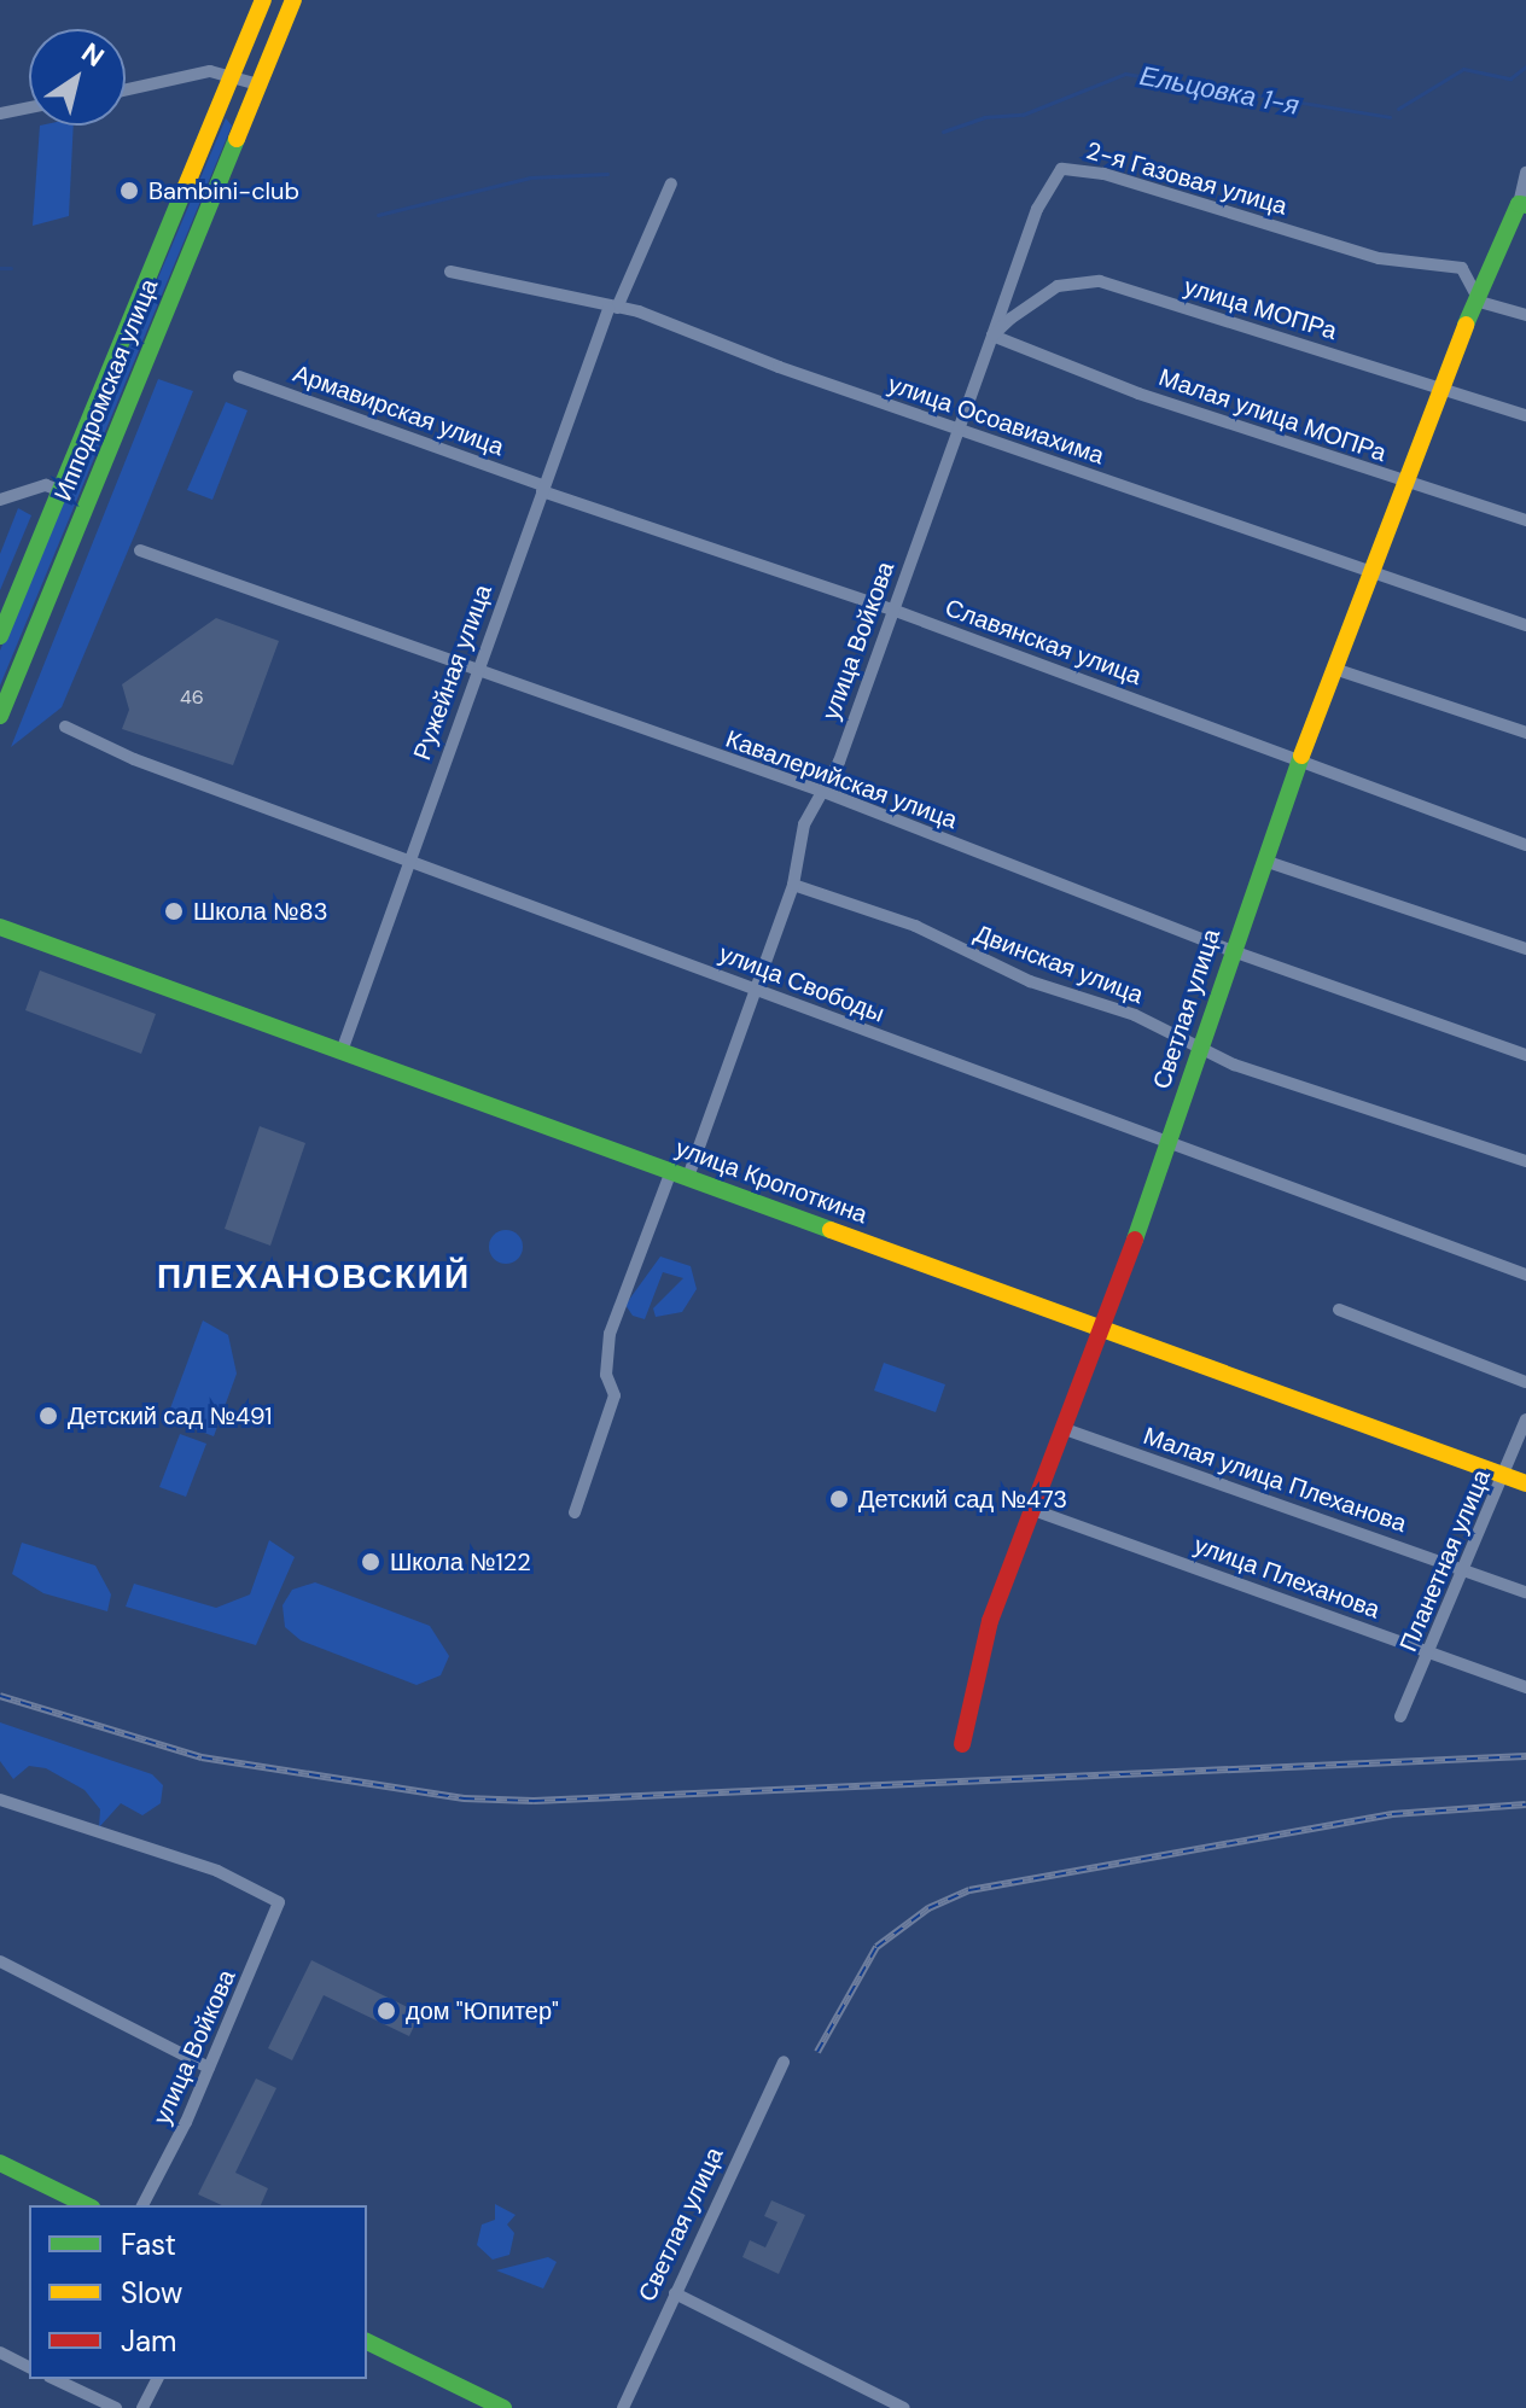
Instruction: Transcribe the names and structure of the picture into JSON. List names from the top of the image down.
{
  "streets": {
    "main road": ["Ипподромская улица", "Светлая улица", "улица Кропоткина"],
    "street": [
      "2-я Газовая улица",
      "улица МОПРа",
      "Армавирская улица",
      "Малая улица МОПРа",
      "улица Осоавиахима",
      "улица Войкова",
      "Славянская улица",
      "Ружейная улица",
      "Кавалерийская улица",
      "Двинская улица",
      "улица Свободы",
      "Малая улица Плеханова",
      "Планетная улица",
      "улица Плеханова"
    ]
  },
  "crossings": [
    ["2-я Газовая улица", "улица МОПРа"],
    ["2-я Газовая улица", "Малая улица МОПРа"],
    ["2-я Газовая улица", "улица Войкова"],
    ["2-я Газовая улица", "Светлая улица"],
    ["улица МОПРа", "Малая улица МОПРа"],
    ["улица МОПРа", "улица Войкова"],
    ["улица МОПРа", "Светлая улица"],
    ["Армавирская улица", "Славянская улица"],
    ["Армавирская улица", "Ружейная улица"],
    ["Малая улица МОПРа", "улица Войкова"],
    ["Малая улица МОПРа", "Светлая улица"],
    ["улица Осоавиахима", "улица Войкова"],
    ["улица Осоавиахима", "Ружейная улица"],
    ["улица Осоавиахима", "Светлая улица"],
    ["улица Войкова", "Славянская улица"],
    ["улица Войкова", "Кавалерийская улица"],
    ["улица Войкова", "Двинская улица"],
    ["улица Войкова", "улица Свободы"],
    ["улица Войкова", "улица Кропоткина"],
    ["Славянская улица", "Ружейная улица"],
    ["Славянская улица", "Светлая улица"],
    ["Ружейная улица", "Кавалерийская улица"],
    ["Ружейная улица", "улица Свободы"],
    ["Ружейная улица", "улица Кропоткина"],
    ["Кавалерийская улица", "Светлая улица"],
    ["Двинская улица", "Светлая улица"],
    ["улица Свободы", "Светлая улица"],
    ["Светлая улица", "улица Кропоткина"],
    ["Светлая улица", "Малая улица Плеханова"],
    ["Светлая улица", "улица Плеханова"],
    ["улица Кропоткина", "Планетная улица"],
    ["Малая улица Плеханова", "Планетная улица"],
    ["Планетная улица", "улица Плеханова"]
  ],
  "districts": ["ПЛЕХАНОВСКИЙ"],
  "water": ["Ельцовка 1-я"],
  "places": [
    "Bambini-club",
    "Школа №83",
    "Детский сад №491",
    "Детский сад №473",
    "Школа №122",
    "дом \"Юпитер\""
  ],
  "house_numbers": ["46"],
  "legend": ["Fast", "Slow", "Jam"],
  "north": "top right"
}
